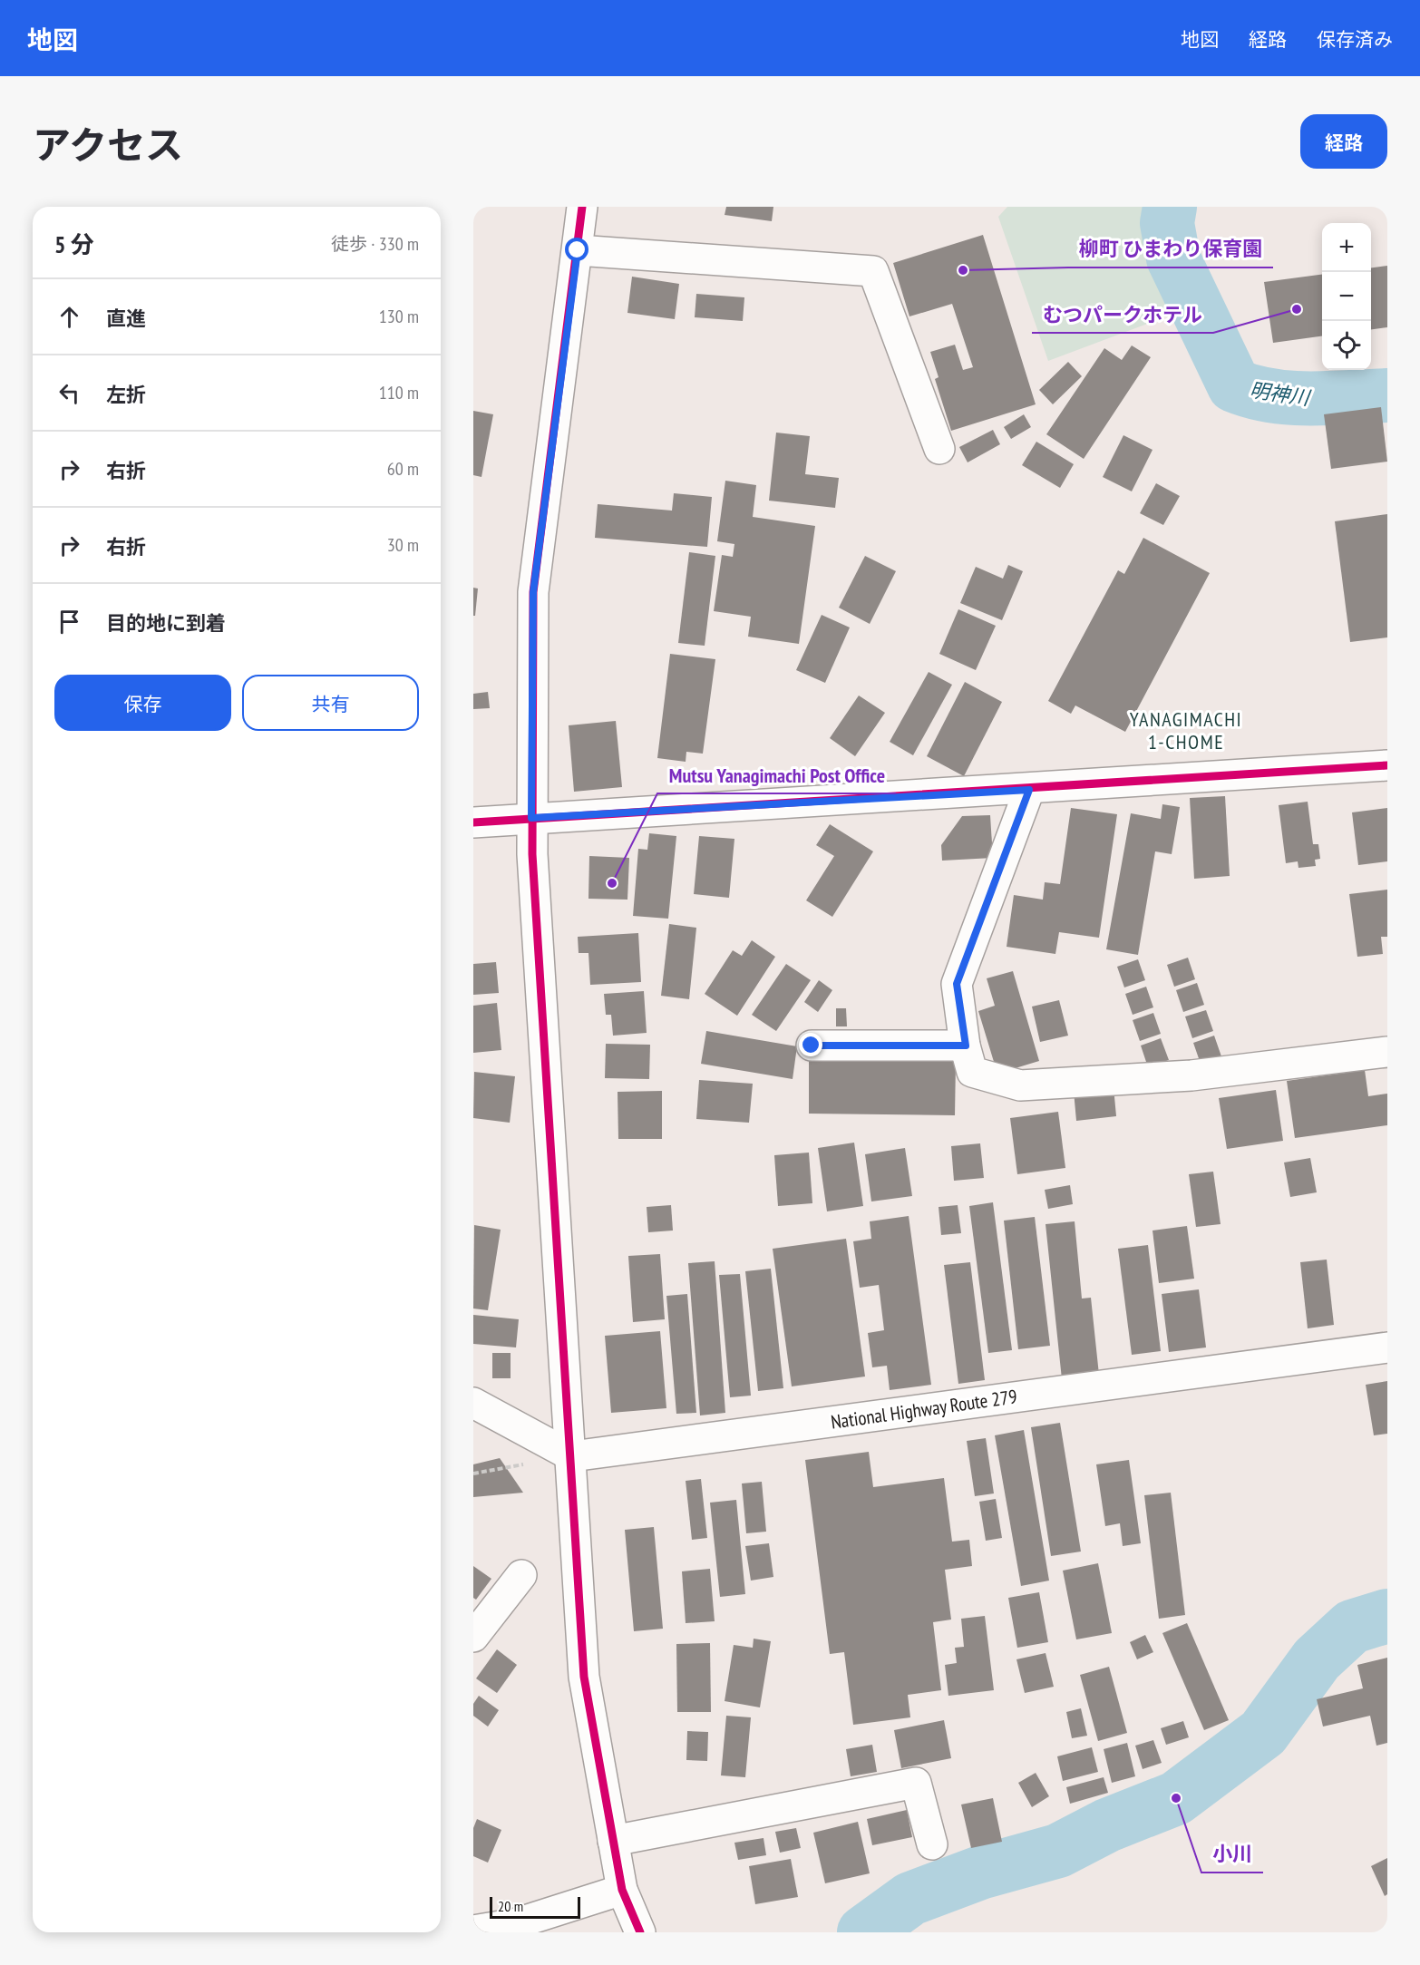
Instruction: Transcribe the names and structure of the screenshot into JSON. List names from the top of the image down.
{
  "streets": {
    "main road": ["National Highway Route 279"]
  },
  "districts": ["YANAGIMACHI 1-CHOME"],
  "water": ["明神川"],
  "places": [
    "柳町 ひまわり保育園",
    "むつパークホテル",
    "Mutsu Yanagimachi Post Office",
    "小川"
  ],
  "scale_bar": "20 m",
  "page": {
    "header": "地図",
    "nav": ["地図", "経路", "保存済み"],
    "title": "アクセス",
    "buttons": [
      "経路",
      ["保存", "共有"]
    ],
    "heading": ["5 分", "徒歩 · 330 m"],
    "map_buttons": ["+", "−"],
    "list": [
      ["直進", "130 m"],
      ["左折", "110 m"],
      ["右折", "60 m"],
      ["右折", "30 m"],
      "目的地に到着"
    ],
    "scale": "20 m"
  }
}
